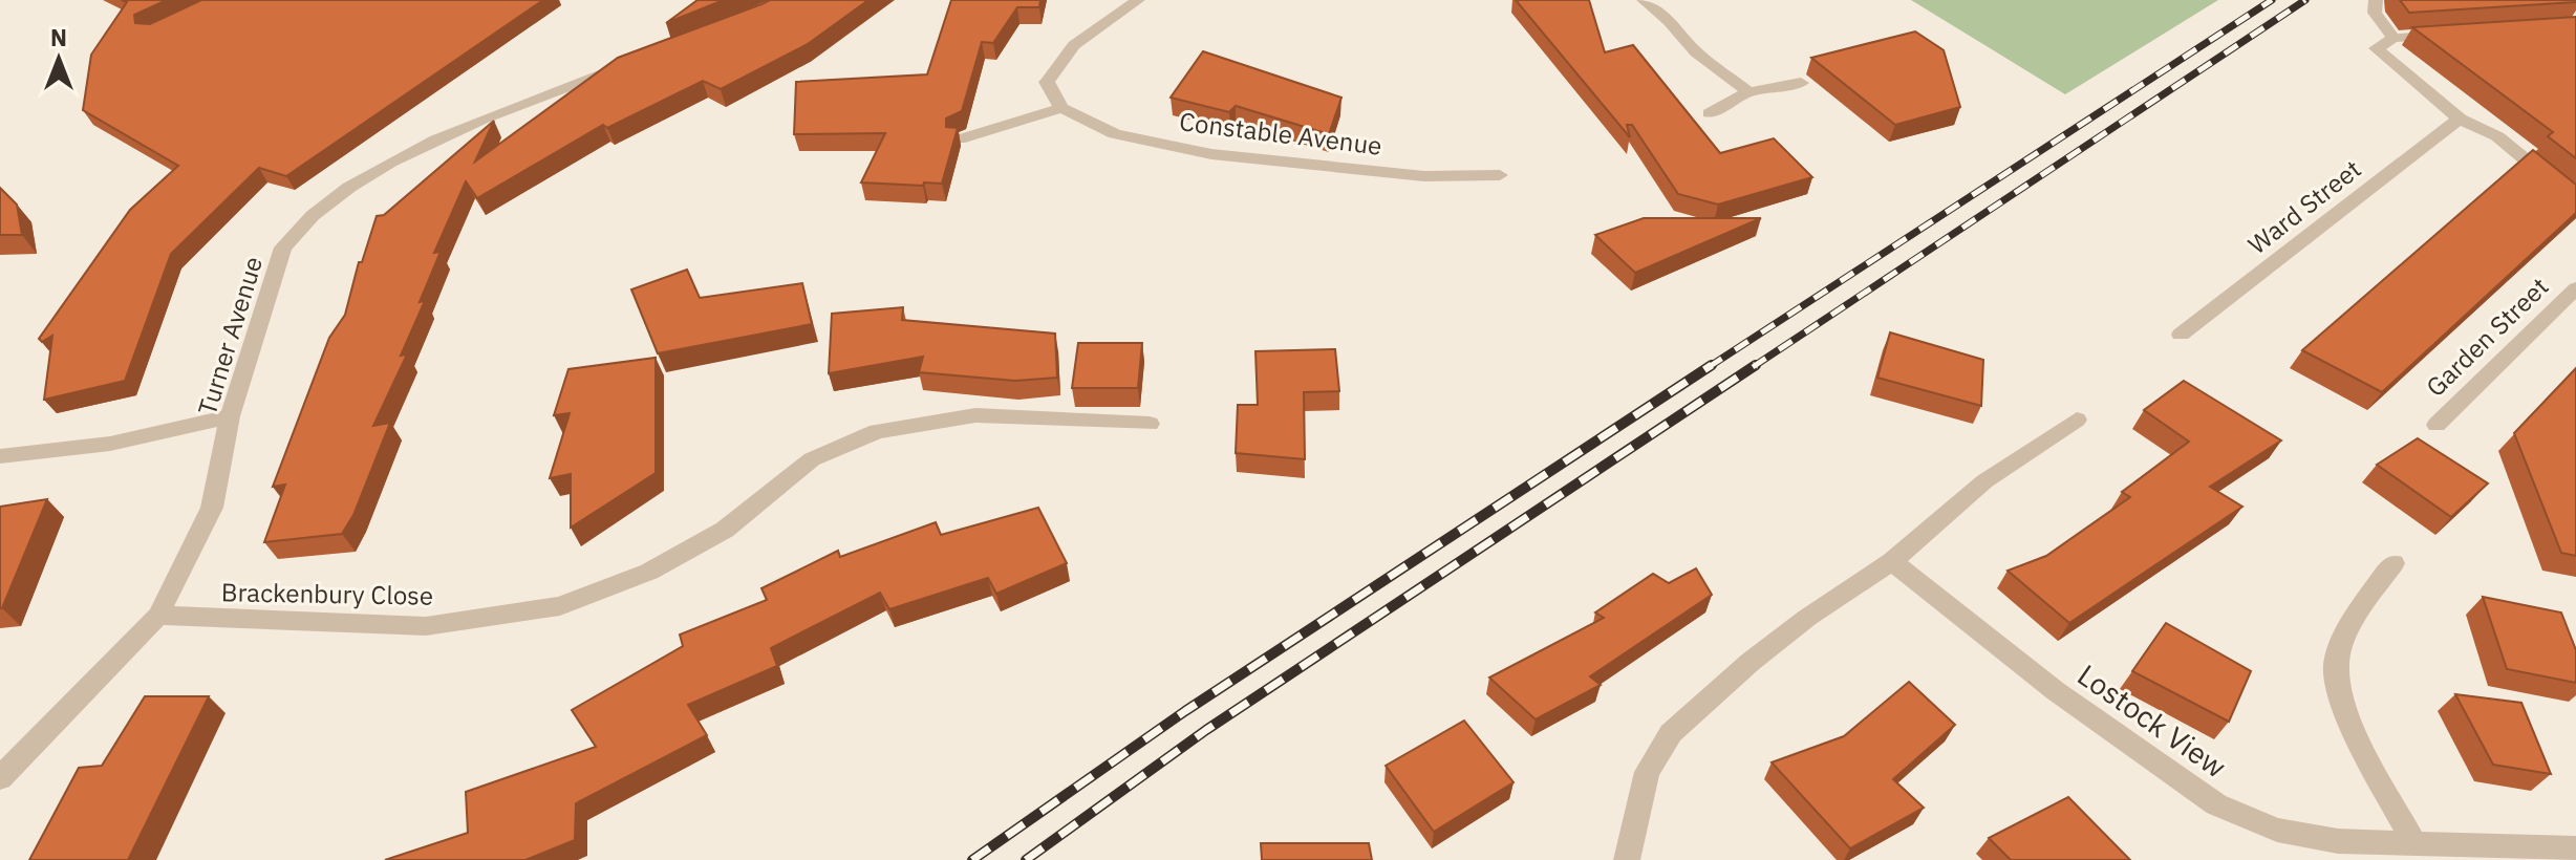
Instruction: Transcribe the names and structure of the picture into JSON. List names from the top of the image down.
{
  "streets": {
    "street": [
      "Constable Avenue",
      "Ward Street",
      "Turner Avenue",
      "Garden Street",
      "Brackenbury Close",
      "Lostock View"
    ]
  },
  "crossings": [
    ["Turner Avenue", "Brackenbury Close"]
  ],
  "north": "top"
}
